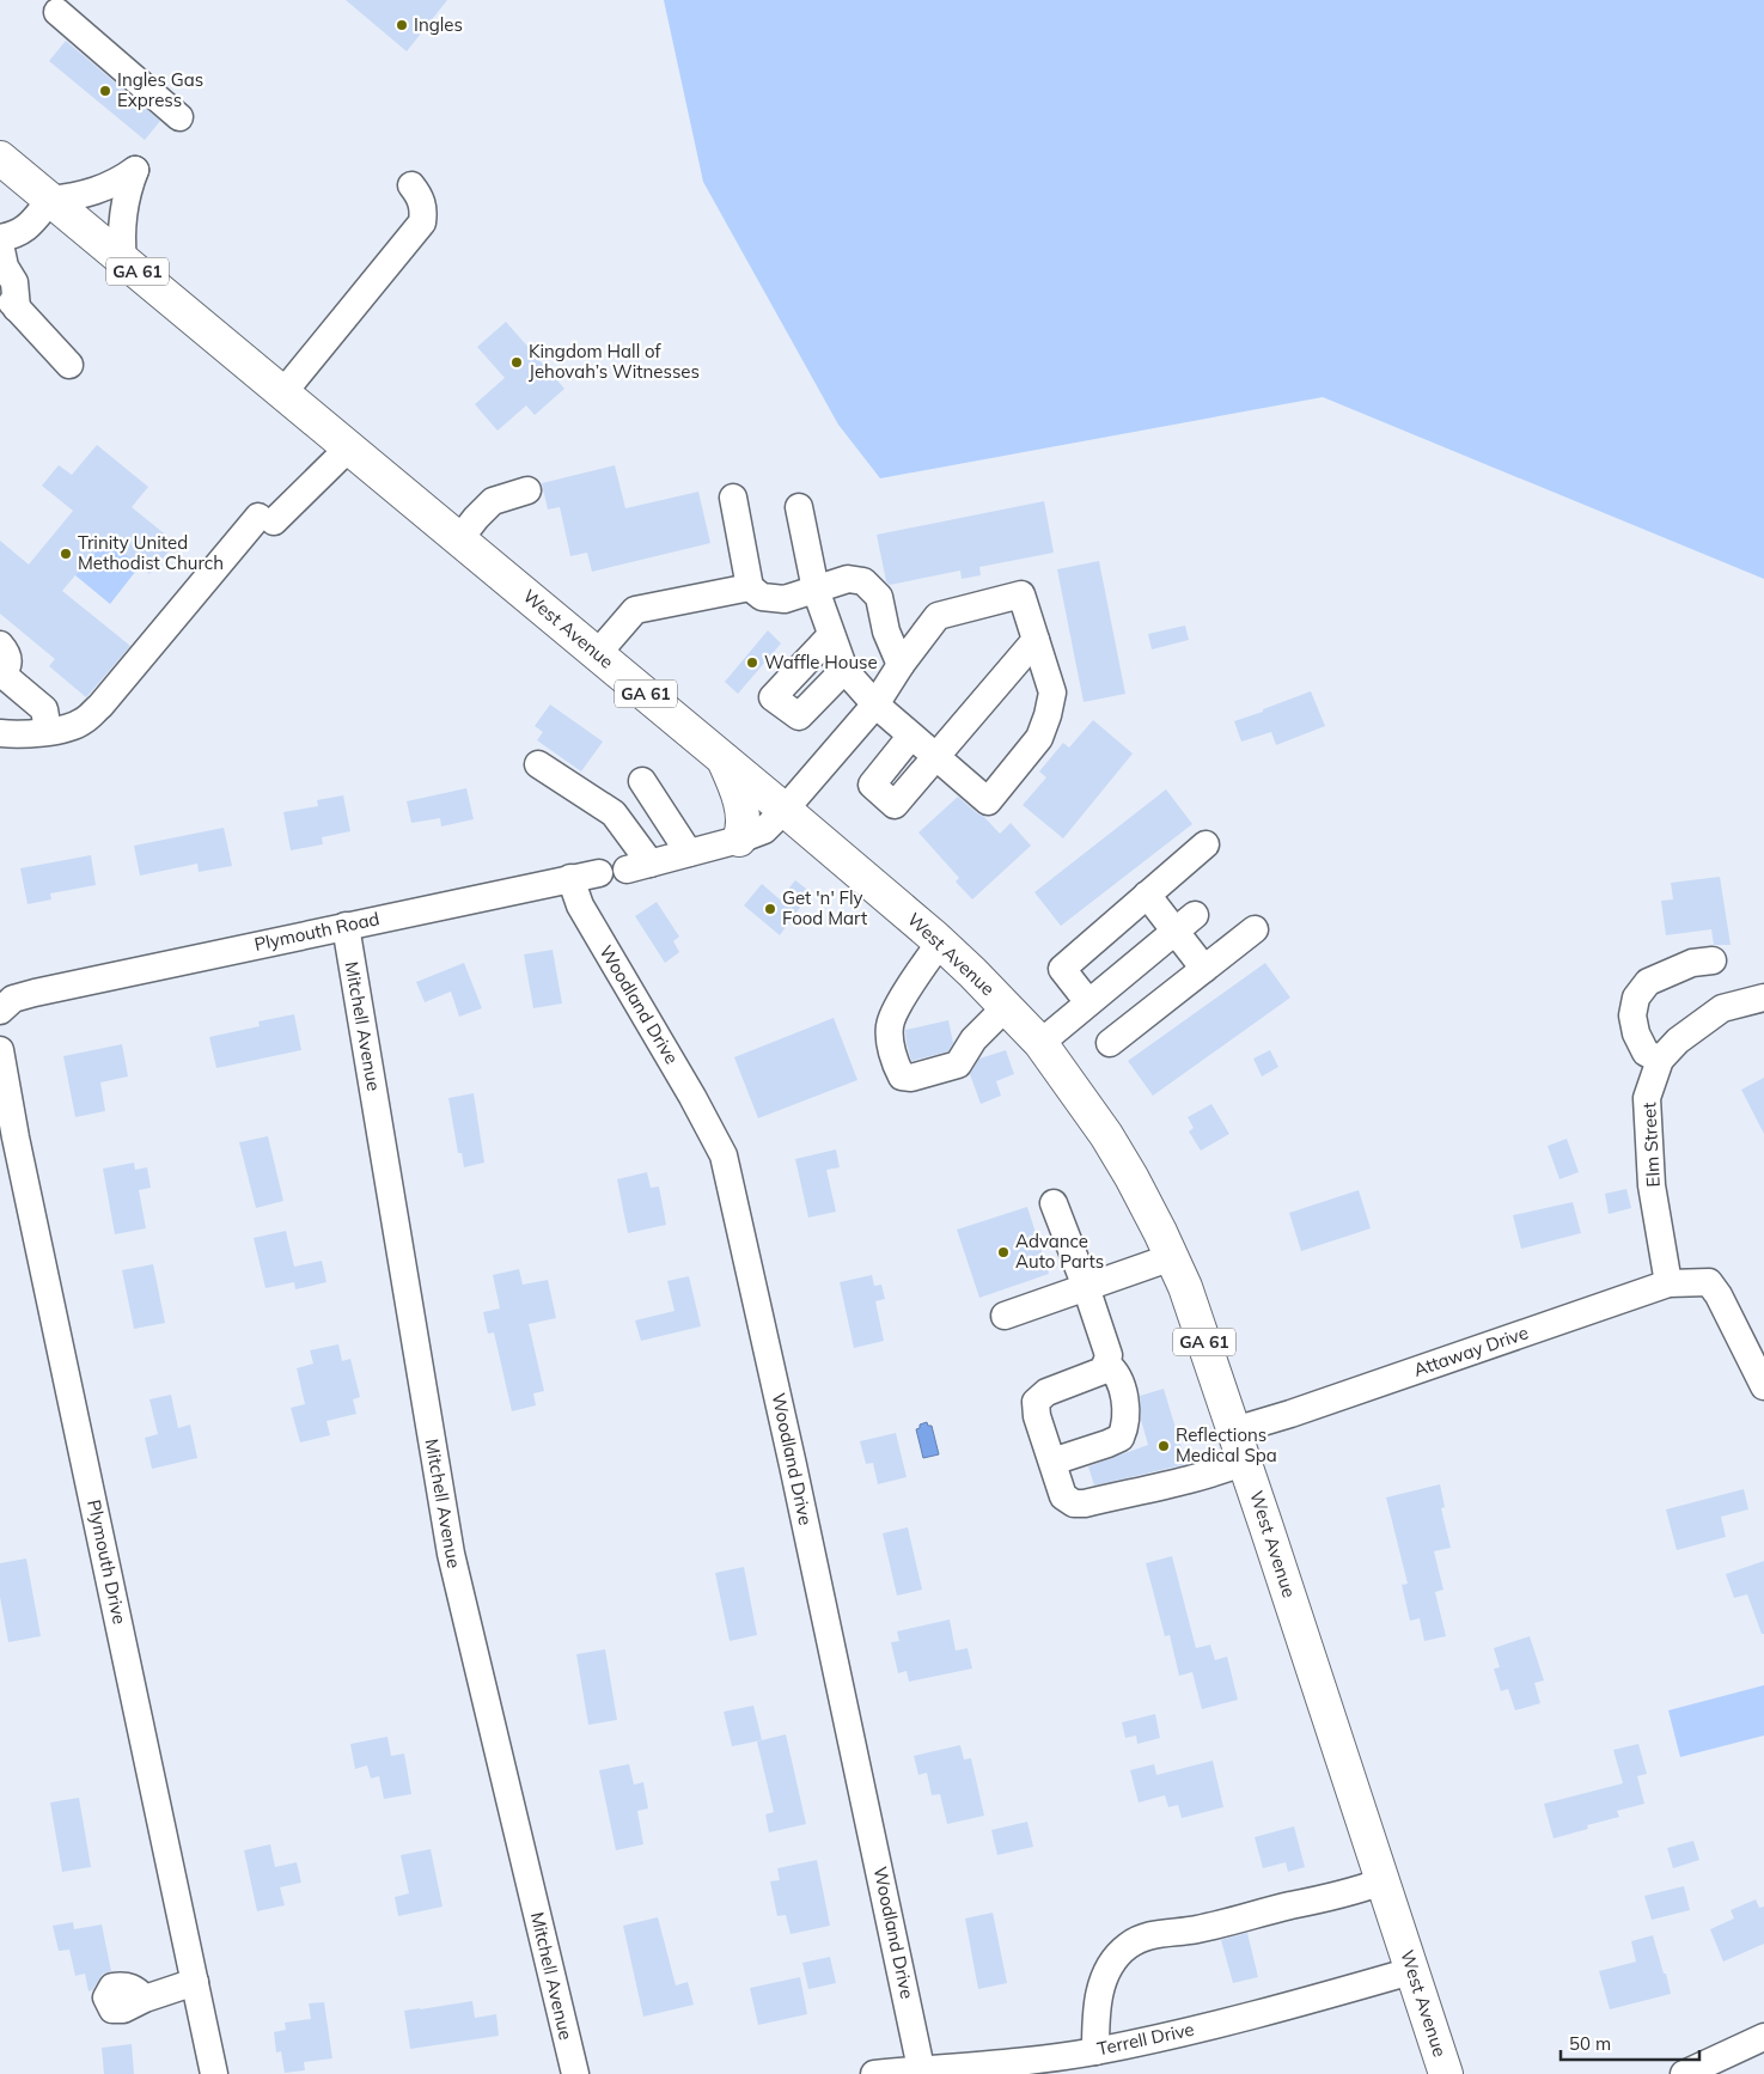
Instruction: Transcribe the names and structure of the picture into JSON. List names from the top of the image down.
{
  "streets": {
    "main road": ["GA 61", "West Avenue"],
    "street": [
      "Plymouth Road",
      "Woodland Drive",
      "Mitchell Avenue",
      "Elm Street",
      "Attaway Drive",
      "Plymouth Drive",
      "Terrell Drive"
    ]
  },
  "crossings": [
    ["West Avenue", "Attaway Drive"],
    ["West Avenue", "Terrell Drive"],
    ["Plymouth Road", "Woodland Drive"],
    ["Plymouth Road", "Mitchell Avenue"],
    ["Woodland Drive", "Terrell Drive"],
    ["Elm Street", "Attaway Drive"]
  ],
  "places": [
    "Ingles",
    "Ingles Gas Express",
    "Kingdom Hall of Jehovah’s Witnesses",
    "Trinity United Methodist Church",
    "Waffle House",
    "Get 'n' Fly Food Mart",
    "Advance Auto Parts",
    "Reflections Medical Spa"
  ],
  "scale_bar": "50 m"
}
